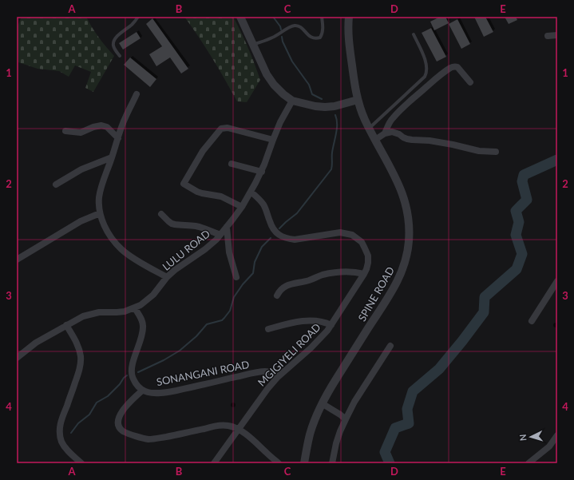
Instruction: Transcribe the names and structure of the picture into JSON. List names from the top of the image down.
{
  "streets": {
    "street": [
      "LULU ROAD",
      "SPINE ROAD",
      "MGIGIYELI ROAD",
      "SONANGANI ROAD"
    ]
  },
  "crossings": [
    ["LULU ROAD", "MGIGIYELI ROAD"],
    ["LULU ROAD", "SONANGANI ROAD"],
    ["MGIGIYELI ROAD", "SONANGANI ROAD"]
  ],
  "north": "left",
  "grid": {
    "columns": [
      "A",
      "B",
      "C",
      "D",
      "E"
    ],
    "rows": [
      "1",
      "2",
      "3",
      "4"
    ]
  }
}
